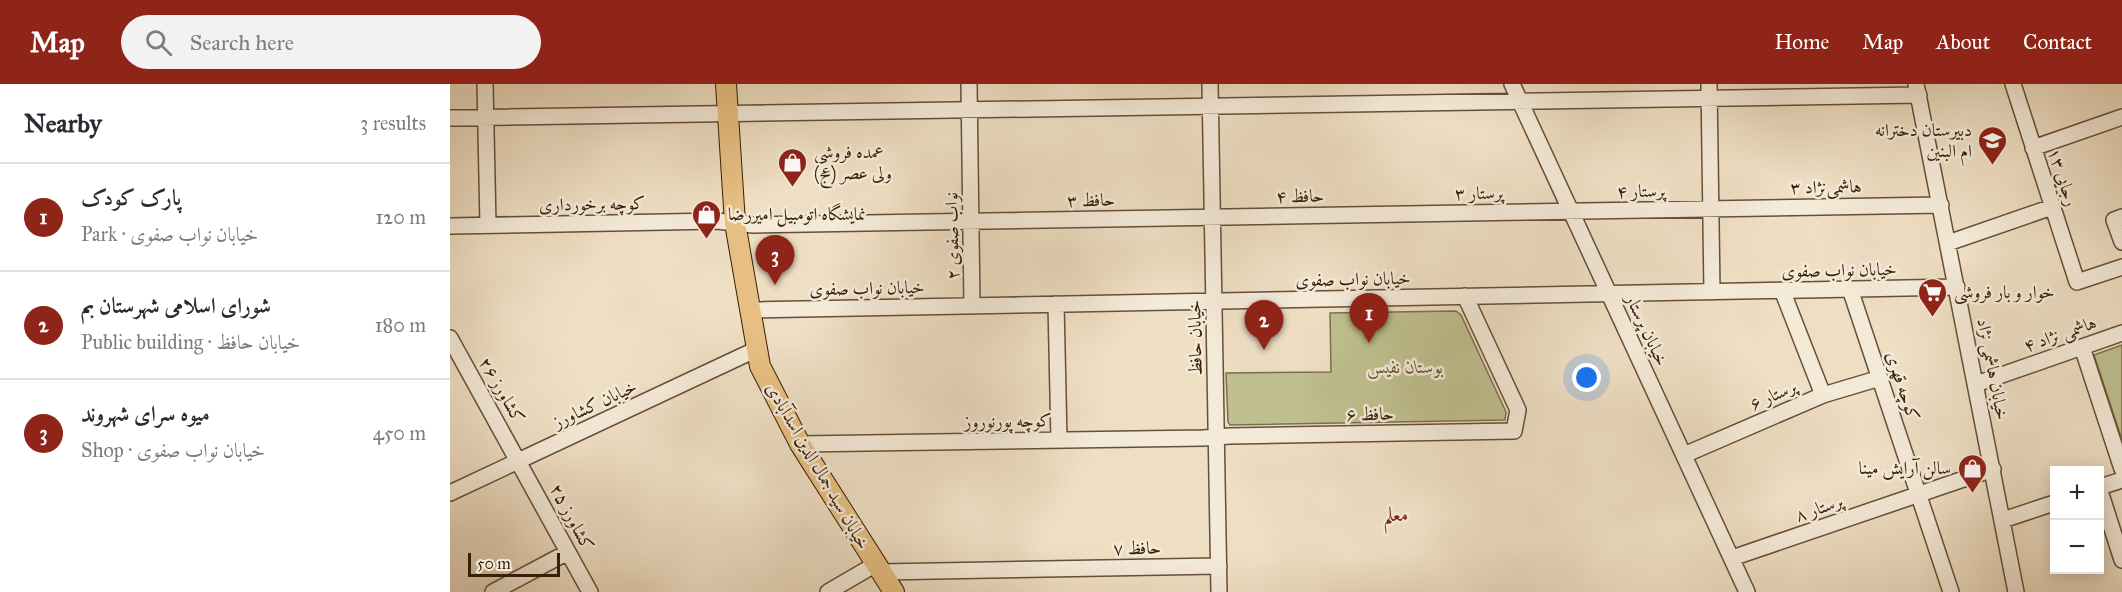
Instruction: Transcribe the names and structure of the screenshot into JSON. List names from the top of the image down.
{
  "streets": {
    "main road": ["خیابان سید جمال الدین اسدآبادی"],
    "street": [
      "رجایی ۱۳",
      "هاشمی‌نژاد ۳",
      "پرستار ۴",
      "پرستار ۳",
      "حافظ ۴",
      "حافظ ۳",
      "کوچه برخورداری",
      "نواب صفوی ۲",
      "خیابان نواب صفوی",
      "خیابان پرستار",
      "هاشمی نژاد ۴",
      "خیابان حافظ",
      "خیابان هاشمی نژاد",
      "کوچه قهری",
      "کشاورز ۲۶",
      "پرستار ۶",
      "خیابان کشاورز",
      "حافظ ۶",
      "کوچه پورنوروز",
      "پرستار ۸",
      "کشاورز ۲۵",
      "حافظ ۷"
    ]
  },
  "crossings": [
    ["هاشمی‌نژاد ۳", "پرستار ۴"],
    ["هاشمی‌نژاد ۳", "خیابان هاشمی نژاد"],
    ["پرستار ۴", "پرستار ۳"],
    ["پرستار ۴", "خیابان پرستار"],
    ["پرستار ۳", "حافظ ۴"],
    ["پرستار ۳", "خیابان پرستار"],
    ["حافظ ۴", "حافظ ۳"],
    ["حافظ ۴", "خیابان حافظ"],
    ["حافظ ۳", "کوچه برخورداری"],
    ["حافظ ۳", "نواب صفوی ۲"],
    ["حافظ ۳", "خیابان حافظ"],
    ["حافظ ۳", "خیابان سید جمال الدین اسدآبادی"],
    ["کوچه برخورداری", "خیابان سید جمال الدین اسدآبادی"],
    ["نواب صفوی ۲", "خیابان نواب صفوی"],
    ["خیابان نواب صفوی", "خیابان پرستار"],
    ["خیابان نواب صفوی", "خیابان حافظ"],
    ["خیابان نواب صفوی", "خیابان هاشمی نژاد"],
    ["خیابان نواب صفوی", "کوچه قهری"],
    ["خیابان نواب صفوی", "حافظ ۶"],
    ["خیابان نواب صفوی", "خیابان سید جمال الدین اسدآبادی"],
    ["خیابان پرستار", "پرستار ۶"],
    ["خیابان پرستار", "پرستار ۸"],
    ["هاشمی نژاد ۴", "خیابان هاشمی نژاد"],
    ["خیابان حافظ", "حافظ ۶"],
    ["خیابان حافظ", "کوچه پورنوروز"],
    ["خیابان حافظ", "حافظ ۷"],
    ["خیابان هاشمی نژاد", "پرستار ۸"],
    ["کوچه قهری", "پرستار ۶"],
    ["کوچه قهری", "پرستار ۸"],
    ["کشاورز ۲۶", "خیابان کشاورز"],
    ["کشاورز ۲۶", "کشاورز ۲۵"],
    ["خیابان کشاورز", "خیابان سید جمال الدین اسدآبادی"],
    ["خیابان کشاورز", "کشاورز ۲۵"],
    ["حافظ ۶", "کوچه پورنوروز"],
    ["کوچه پورنوروز", "خیابان سید جمال الدین اسدآبادی"],
    ["خیابان سید جمال الدین اسدآبادی", "حافظ ۷"]
  ],
  "districts": ["معلم"],
  "parks": ["بوستان نفیس"],
  "places": {
    "school or university": ["دبیرستان دخترانه ام البنین"],
    "shop": ["عمده فروشی ولی عصر (عج)", "نمایشگاه اتومبیل امیررضا", "سالن آرایش مینا"],
    "supermarket": ["خوار و بار فروشی"]
  },
  "scale_bar": "50 m",
  "page": {
    "header": "Map",
    "search": "Search here",
    "nav": [
      "Home",
      "Map",
      "About",
      "Contact"
    ],
    "heading": ["Nearby", "3 results"],
    "list": [
      {
        "mark": "1",
        "name": "پارک کودک",
        "note": "Park · خیابان نواب صفوی",
        "value": "120 m"
      },
      {
        "mark": "2",
        "name": "شورای اسلامی شهرستان بم",
        "note": "Public building · خیابان حافظ",
        "value": "180 m"
      },
      {
        "mark": "3",
        "name": "میوه سرای شهروند",
        "note": "Shop · خیابان نواب صفوی",
        "value": "450 m"
      }
    ],
    "pins": ["3", "1", "2"],
    "map_buttons": ["+", "−"],
    "scale": "50 m"
  }
}
